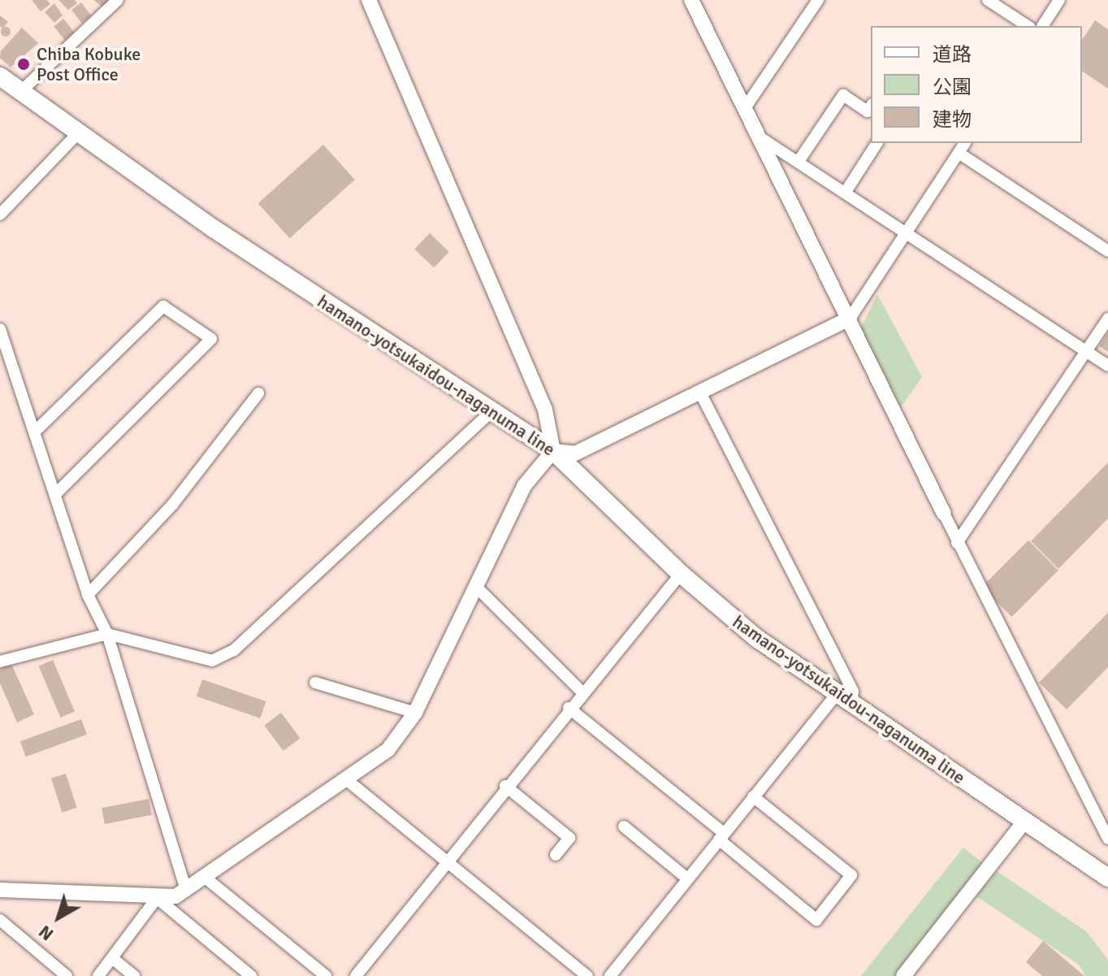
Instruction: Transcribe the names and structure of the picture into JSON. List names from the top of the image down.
{
  "streets": {
    "main road": ["hamano-yotsukaidou-naganuma line"]
  },
  "places": ["Chiba Kobuke Post Office"],
  "legend": ["道路", "公園", "建物"],
  "north": "bottom left"
}
